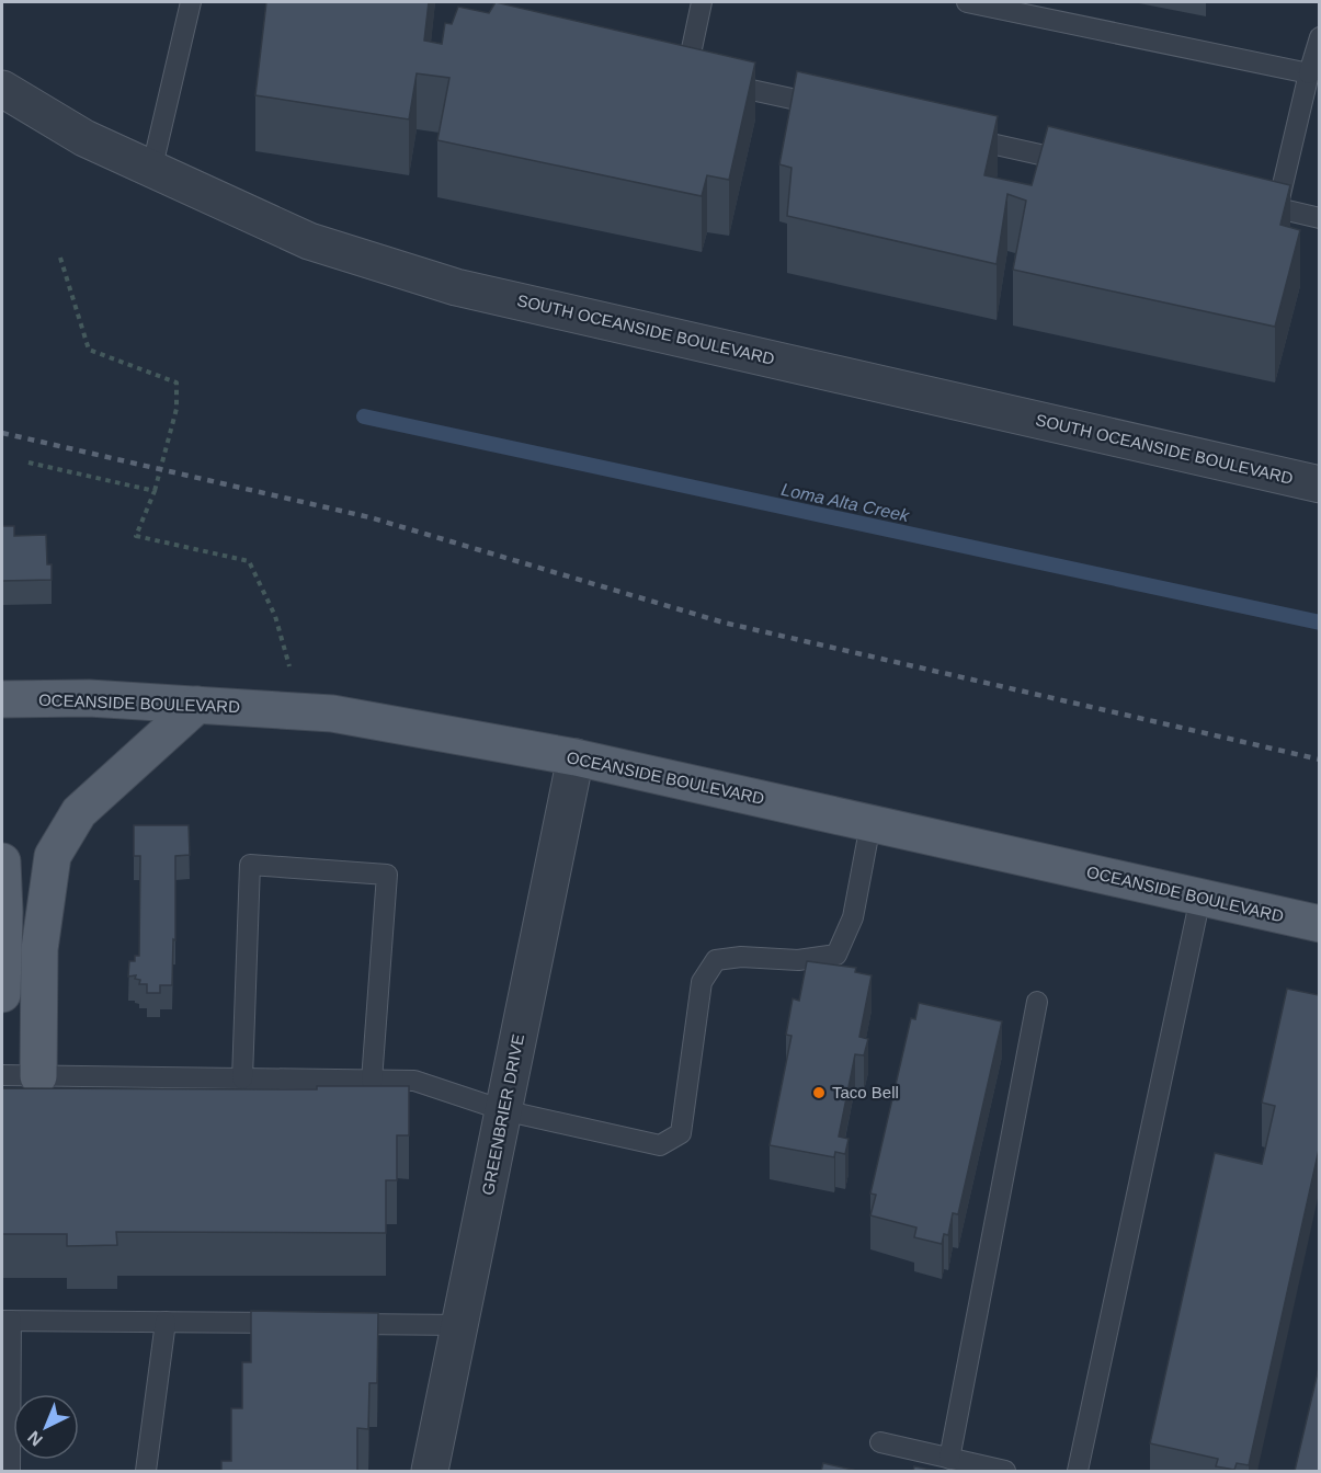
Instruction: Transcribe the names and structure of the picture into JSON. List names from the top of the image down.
{
  "streets": {
    "main road": ["OCEANSIDE BOULEVARD"],
    "street": ["SOUTH OCEANSIDE BOULEVARD", "GREENBRIER DRIVE"]
  },
  "crossings": [
    ["OCEANSIDE BOULEVARD", "GREENBRIER DRIVE"]
  ],
  "water": ["Loma Alta Creek"],
  "places": ["Taco Bell"],
  "north": "bottom left"
}
